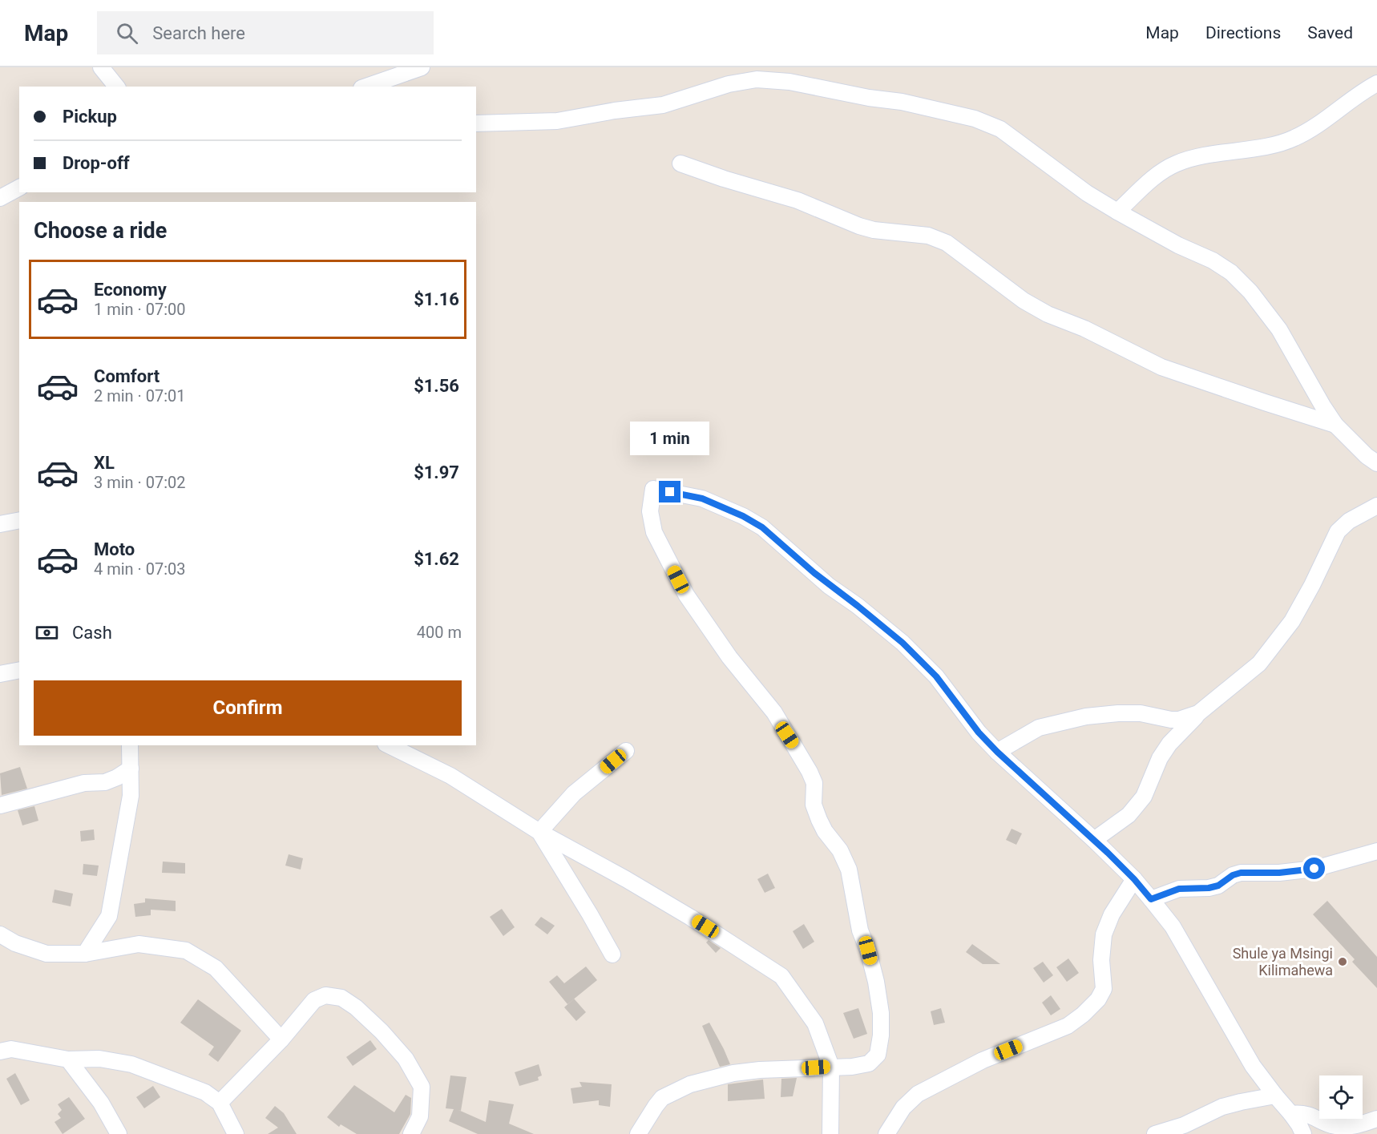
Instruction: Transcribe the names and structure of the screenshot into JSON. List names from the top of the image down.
{
  "places": ["Shule ya Msingi Kilimahewa"],
  "page": {
    "header": "Map",
    "search": "Search here",
    "nav": ["Map", "Directions", "Saved"],
    "banner": ["Pickup", "Drop-off"],
    "heading": "Choose a ride",
    "list": [
      {
        "name": "Economy",
        "note": "1 min · 07:00",
        "value": "$1.16"
      },
      {
        "name": "Comfort",
        "note": "2 min · 07:01",
        "value": "$1.56"
      },
      {
        "name": "XL",
        "note": "3 min · 07:02",
        "value": "$1.97"
      },
      {
        "name": "Moto",
        "note": "4 min · 07:03",
        "value": "$1.62"
      }
    ],
    "bubble": "1 min",
    "pay": ["Cash", "400 m"],
    "buttons": "Confirm"
  }
}
